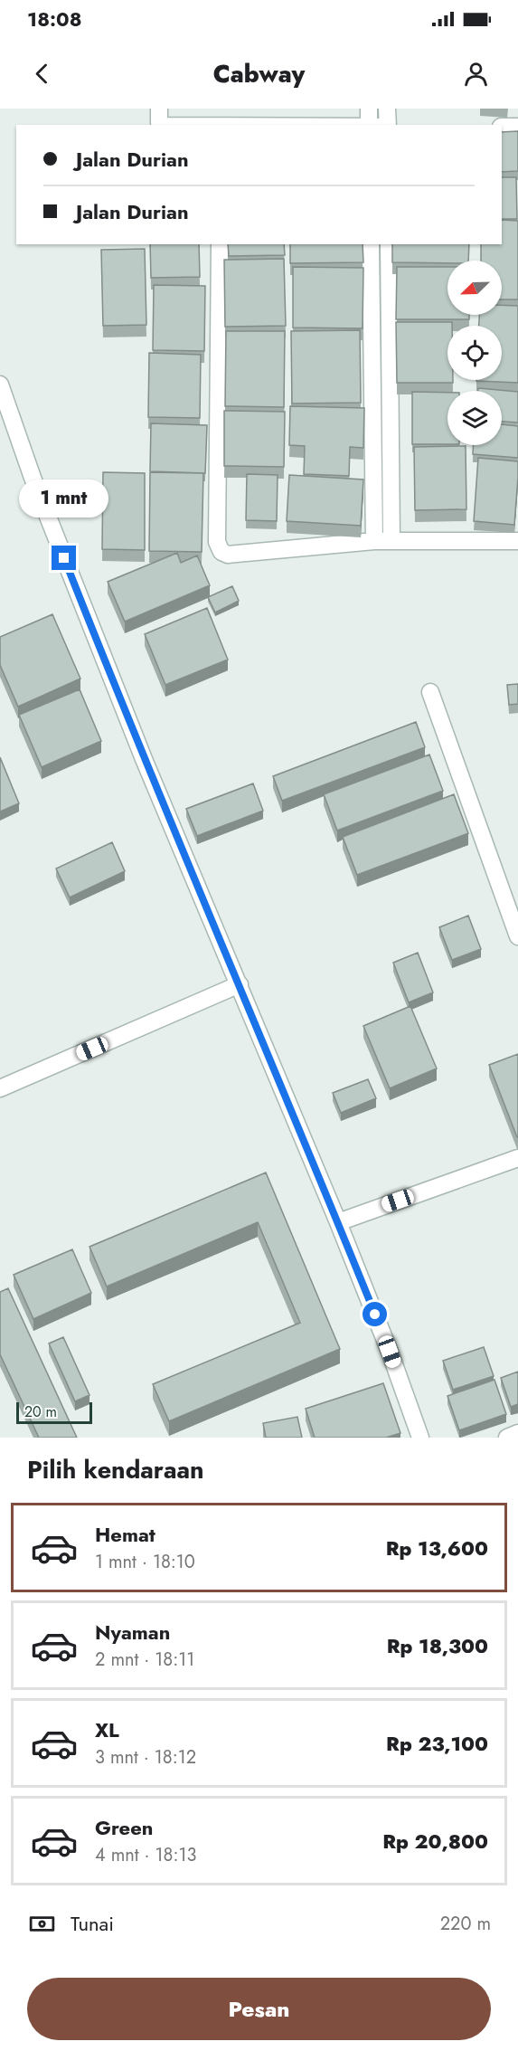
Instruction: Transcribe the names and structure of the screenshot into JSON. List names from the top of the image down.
{
  "scale_bar": "20 m",
  "north": "bottom left",
  "page": {
    "status": "18:08",
    "header": "Cabway",
    "banner": ["Jalan Durian", "Jalan Durian"],
    "bubble": "1 mnt",
    "scale": "20 m",
    "heading": "Pilih kendaraan",
    "list": [
      {
        "name": "Hemat",
        "note": "1 mnt · 18:10",
        "value": "Rp 13,600"
      },
      {
        "name": "Nyaman",
        "note": "2 mnt · 18:11",
        "value": "Rp 18,300"
      },
      {
        "name": "XL",
        "note": "3 mnt · 18:12",
        "value": "Rp 23,100"
      },
      {
        "name": "Green",
        "note": "4 mnt · 18:13",
        "value": "Rp 20,800"
      }
    ],
    "pay": ["Tunai", "220 m"],
    "buttons": "Pesan"
  }
}
